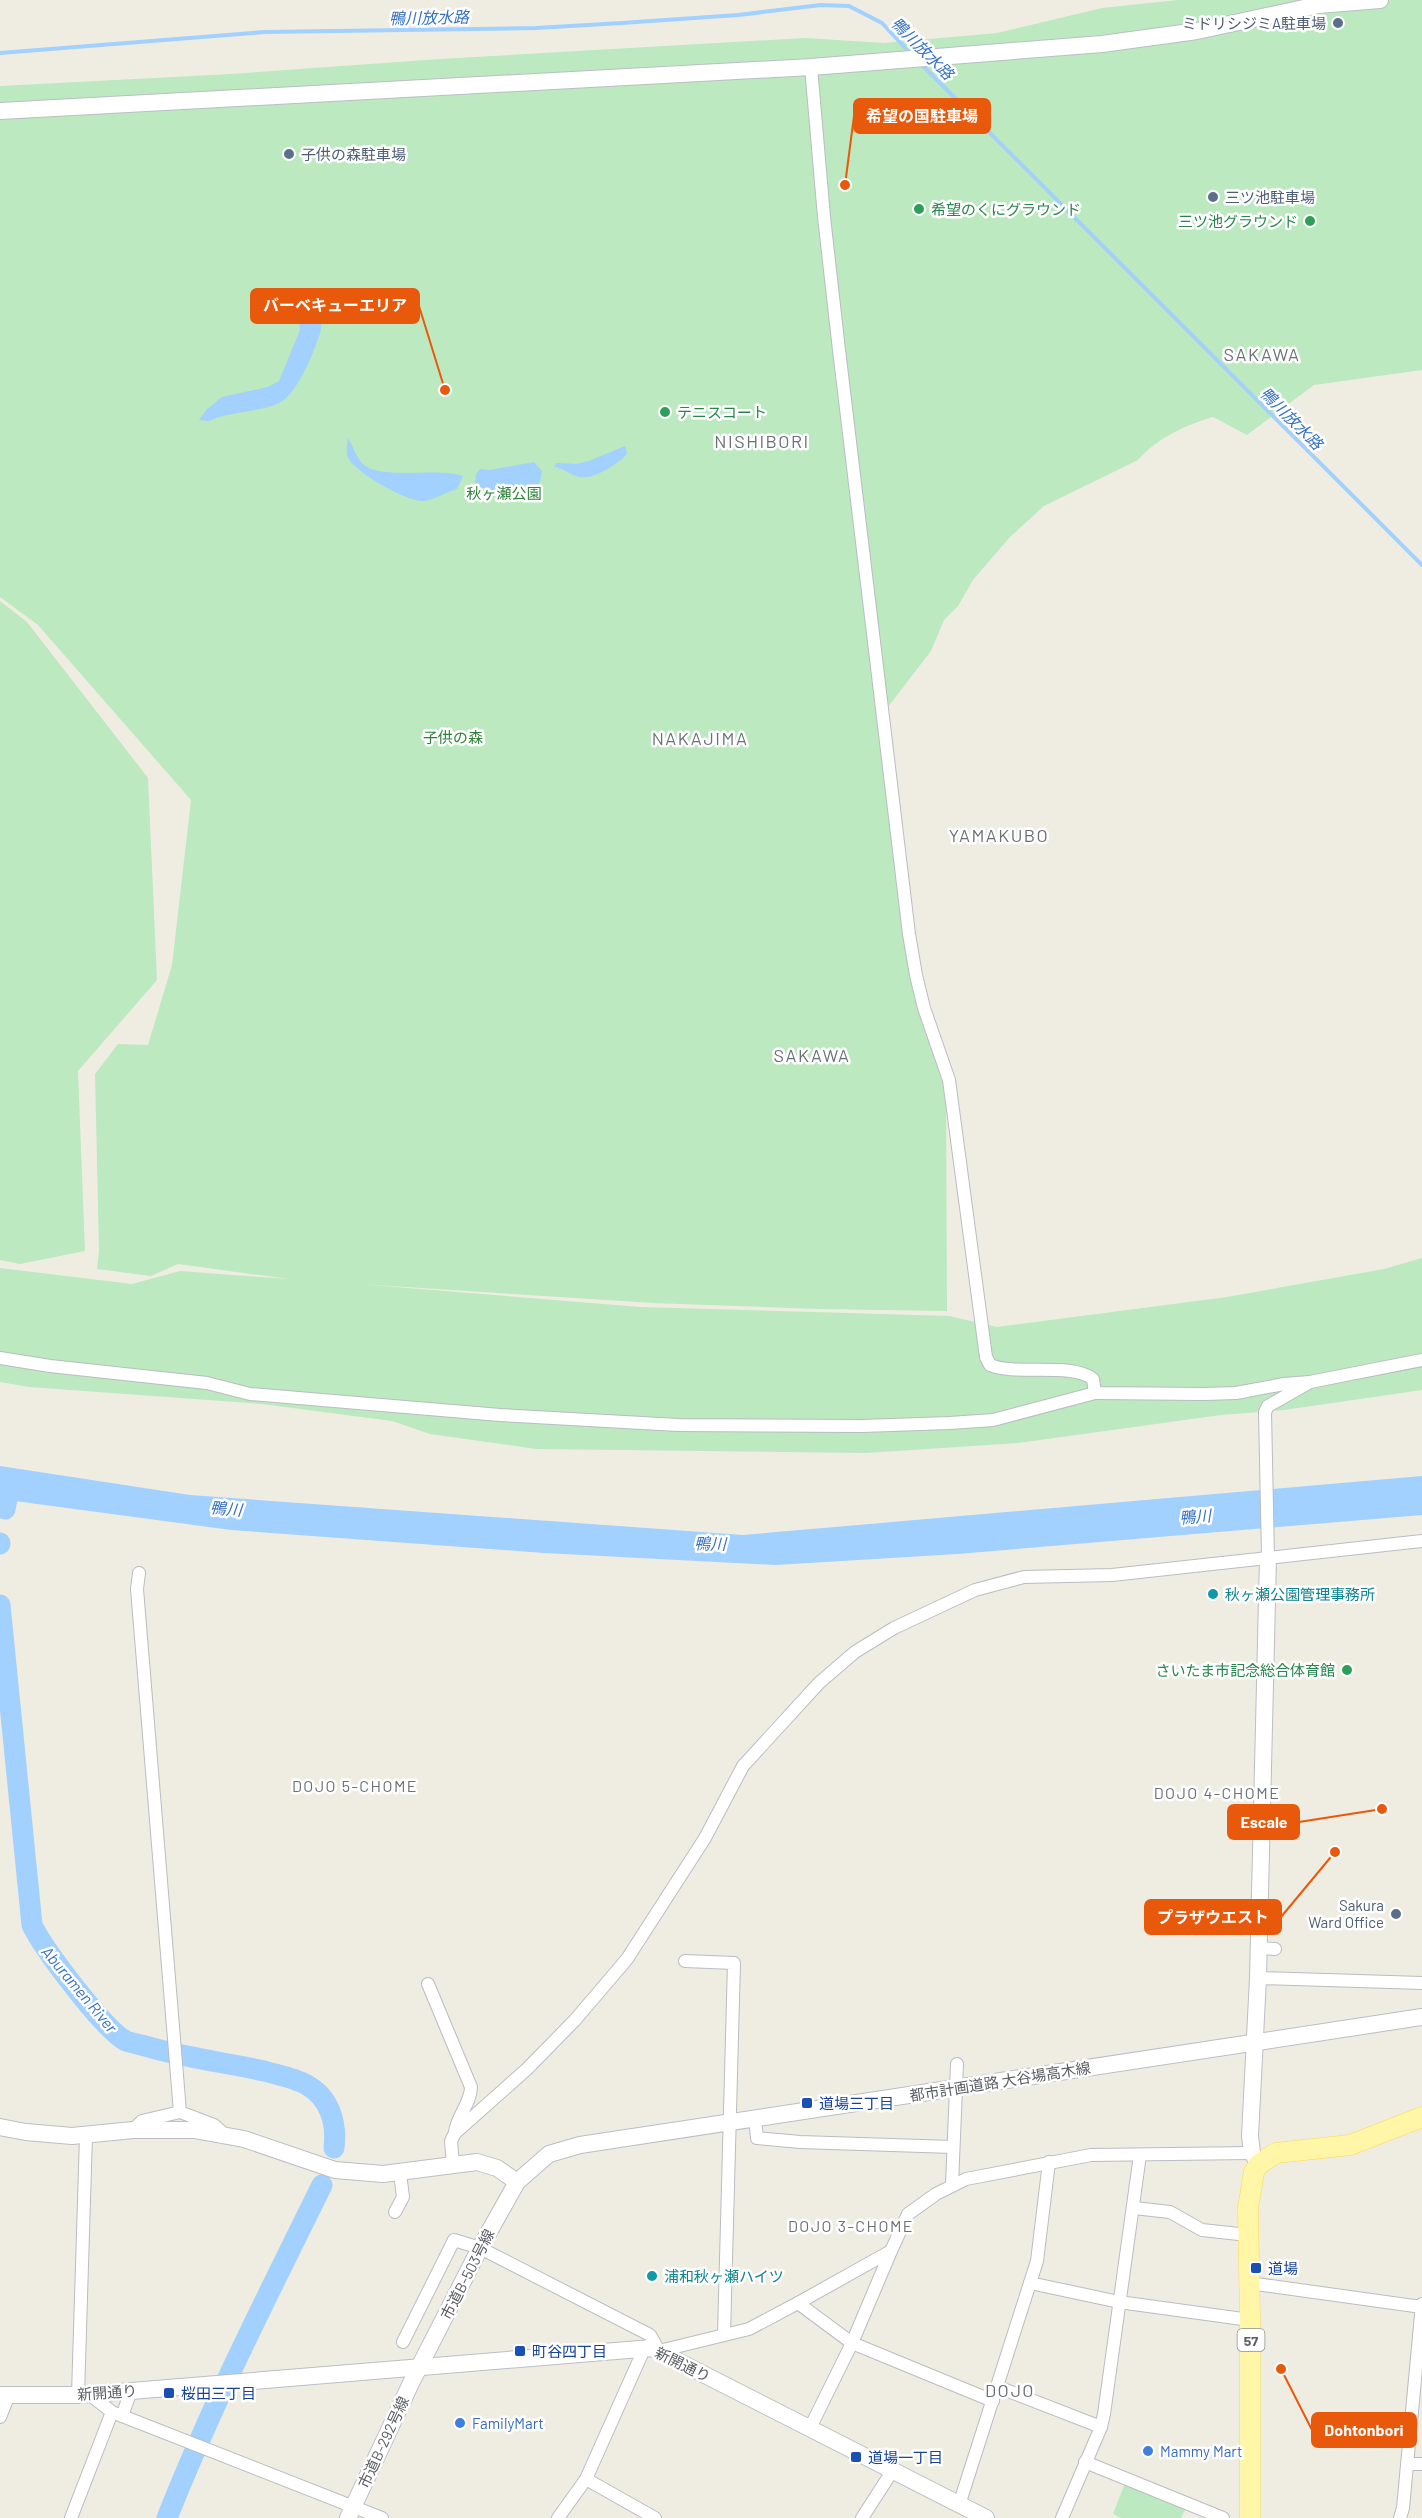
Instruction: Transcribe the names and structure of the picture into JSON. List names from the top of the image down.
{
  "streets": {
    "main road": ["57"],
    "street": [
      "都市計画道路 大谷場高木線",
      "市道B-503号線",
      "新開通り",
      "市道B-292号線"
    ]
  },
  "crossings": [
    ["都市計画道路 大谷場高木線", "市道B-503号線"],
    ["市道B-503号線", "新開通り"],
    ["市道B-503号線", "市道B-292号線"],
    ["新開通り", "市道B-292号線"]
  ],
  "districts": [
    "SAKAWA",
    "NISHIBORI",
    "NAKAJIMA",
    "YAMAKUBO",
    "SAKAWA",
    "DOJO 5-CHOME",
    "DOJO 4-CHOME",
    "DOJO 3-CHOME",
    "DOJO"
  ],
  "water": ["鴨川放水路", "鴨川", "Aburamen River"],
  "parks": ["秋ヶ瀬公園", "子供の森"],
  "places": {
    "other": [
      "ミドリシジミA駐車場",
      "子供の森駐車場",
      "希望の国駐車場",
      "三ツ池駐車場",
      "希望のくにグラウンド",
      "三ツ池グラウンド",
      "バーベキューエリア",
      "テニスコート",
      "秋ヶ瀬公園管理事務所",
      "さいたま市記念総合体育館",
      "Escale",
      "プラザウエスト",
      "Sakura Ward Office",
      "浦和秋ヶ瀬ハイツ",
      "Dohtonbori",
      "FamilyMart",
      "Mammy Mart"
    ],
    "transit": [
      "道場三丁目",
      "道場",
      "町谷四丁目",
      "桜田三丁目",
      "道場一丁目"
    ]
  }
}
